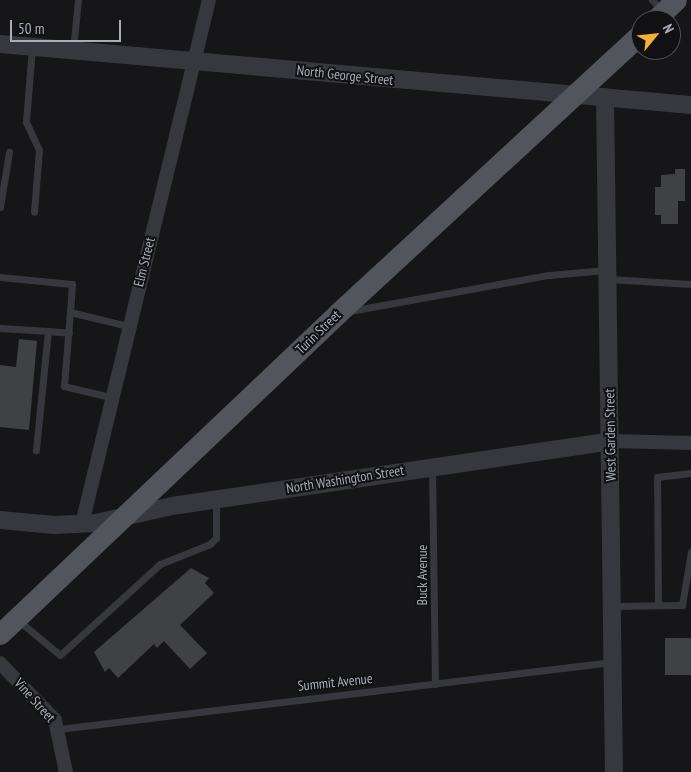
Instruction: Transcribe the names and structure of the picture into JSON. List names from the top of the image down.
{
  "streets": {
    "main road": ["Turin Street"],
    "street": [
      "North George Street",
      "Elm Street",
      "West Garden Street",
      "North Washington Street",
      "Vine Street"
    ],
    "lane": ["Buck Avenue", "Summit Avenue"]
  },
  "crossings": [
    ["North George Street", "Elm Street"],
    ["North George Street", "Turin Street"],
    ["North George Street", "West Garden Street"],
    ["Elm Street", "North Washington Street"],
    ["Turin Street", "North Washington Street"],
    ["West Garden Street", "North Washington Street"],
    ["West Garden Street", "Summit Avenue"],
    ["North Washington Street", "Buck Avenue"],
    ["Buck Avenue", "Summit Avenue"],
    ["Summit Avenue", "Vine Street"]
  ],
  "scale_bar": "50 m",
  "north": "top right"
}
